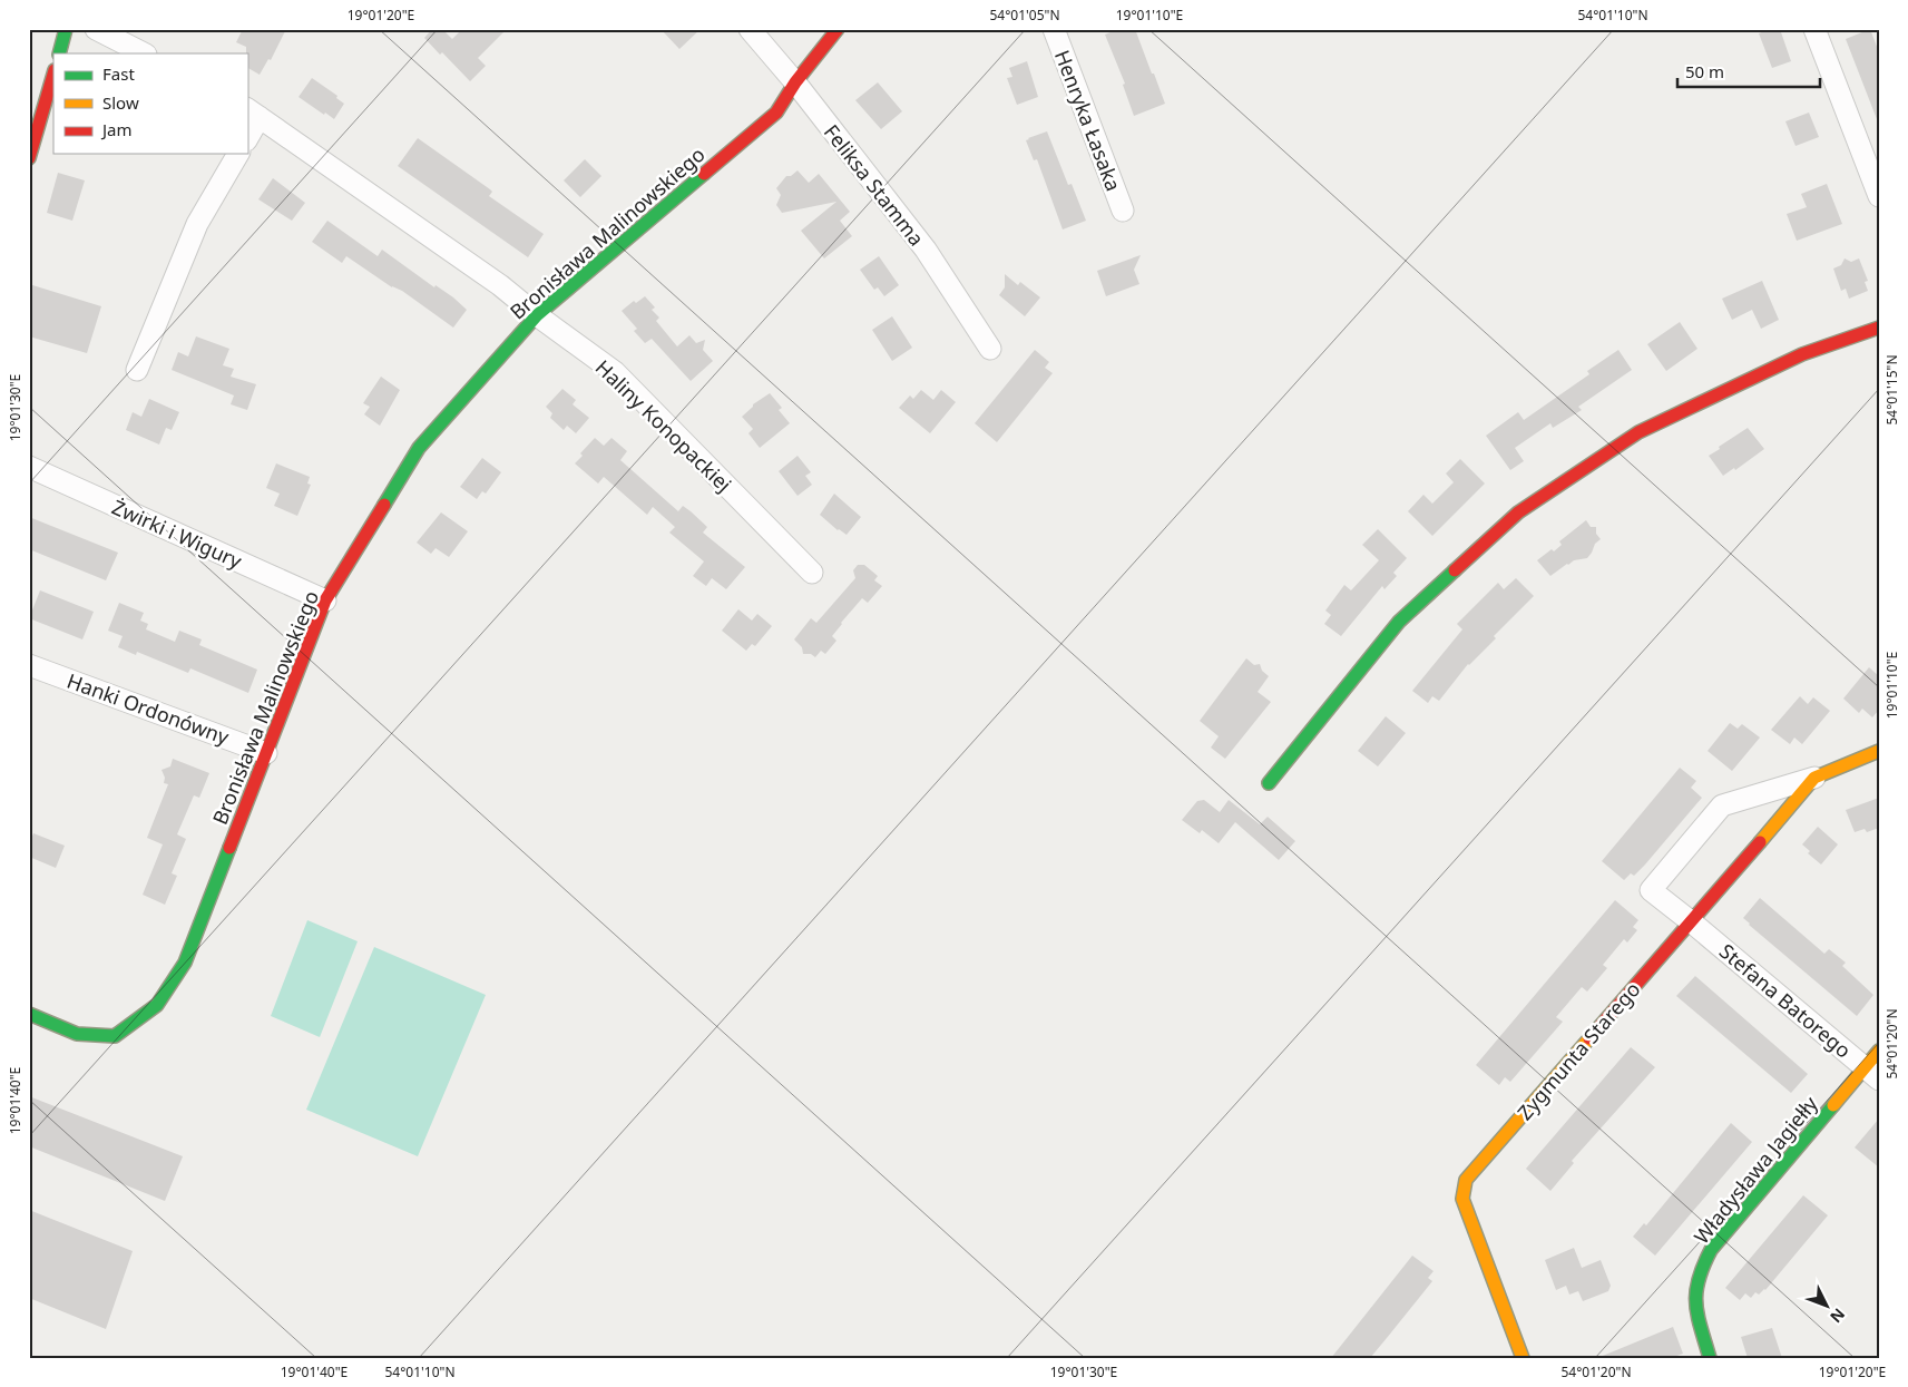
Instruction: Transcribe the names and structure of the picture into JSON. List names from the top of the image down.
{
  "streets": {
    "street": [
      "Henryka Łasaka",
      "Feliksa Stamma",
      "Bronisława Malinowskiego",
      "Haliny Konopackiej",
      "Żwirki i Wigury",
      "Hanki Ordonówny",
      "Stefana Batorego",
      "Zygmunta Starego",
      "Władysława Jagiełły"
    ]
  },
  "crossings": [
    ["Feliksa Stamma", "Bronisława Malinowskiego"],
    ["Bronisława Malinowskiego", "Haliny Konopackiej"],
    ["Bronisława Malinowskiego", "Żwirki i Wigury"],
    ["Bronisława Malinowskiego", "Hanki Ordonówny"],
    ["Stefana Batorego", "Zygmunta Starego"],
    ["Stefana Batorego", "Władysława Jagiełły"]
  ],
  "legend": ["Fast", "Slow", "Jam"],
  "scale_bar": "50 m",
  "north": "bottom right",
  "coordinates": [
    "19°01'20\"E",
    "54°01'05\"N",
    "19°01'10\"E",
    "54°01'10\"N",
    "54°01'15\"N",
    "19°01'30\"E",
    "54°01'20\"N",
    "19°01'40\"E"
  ]
}
